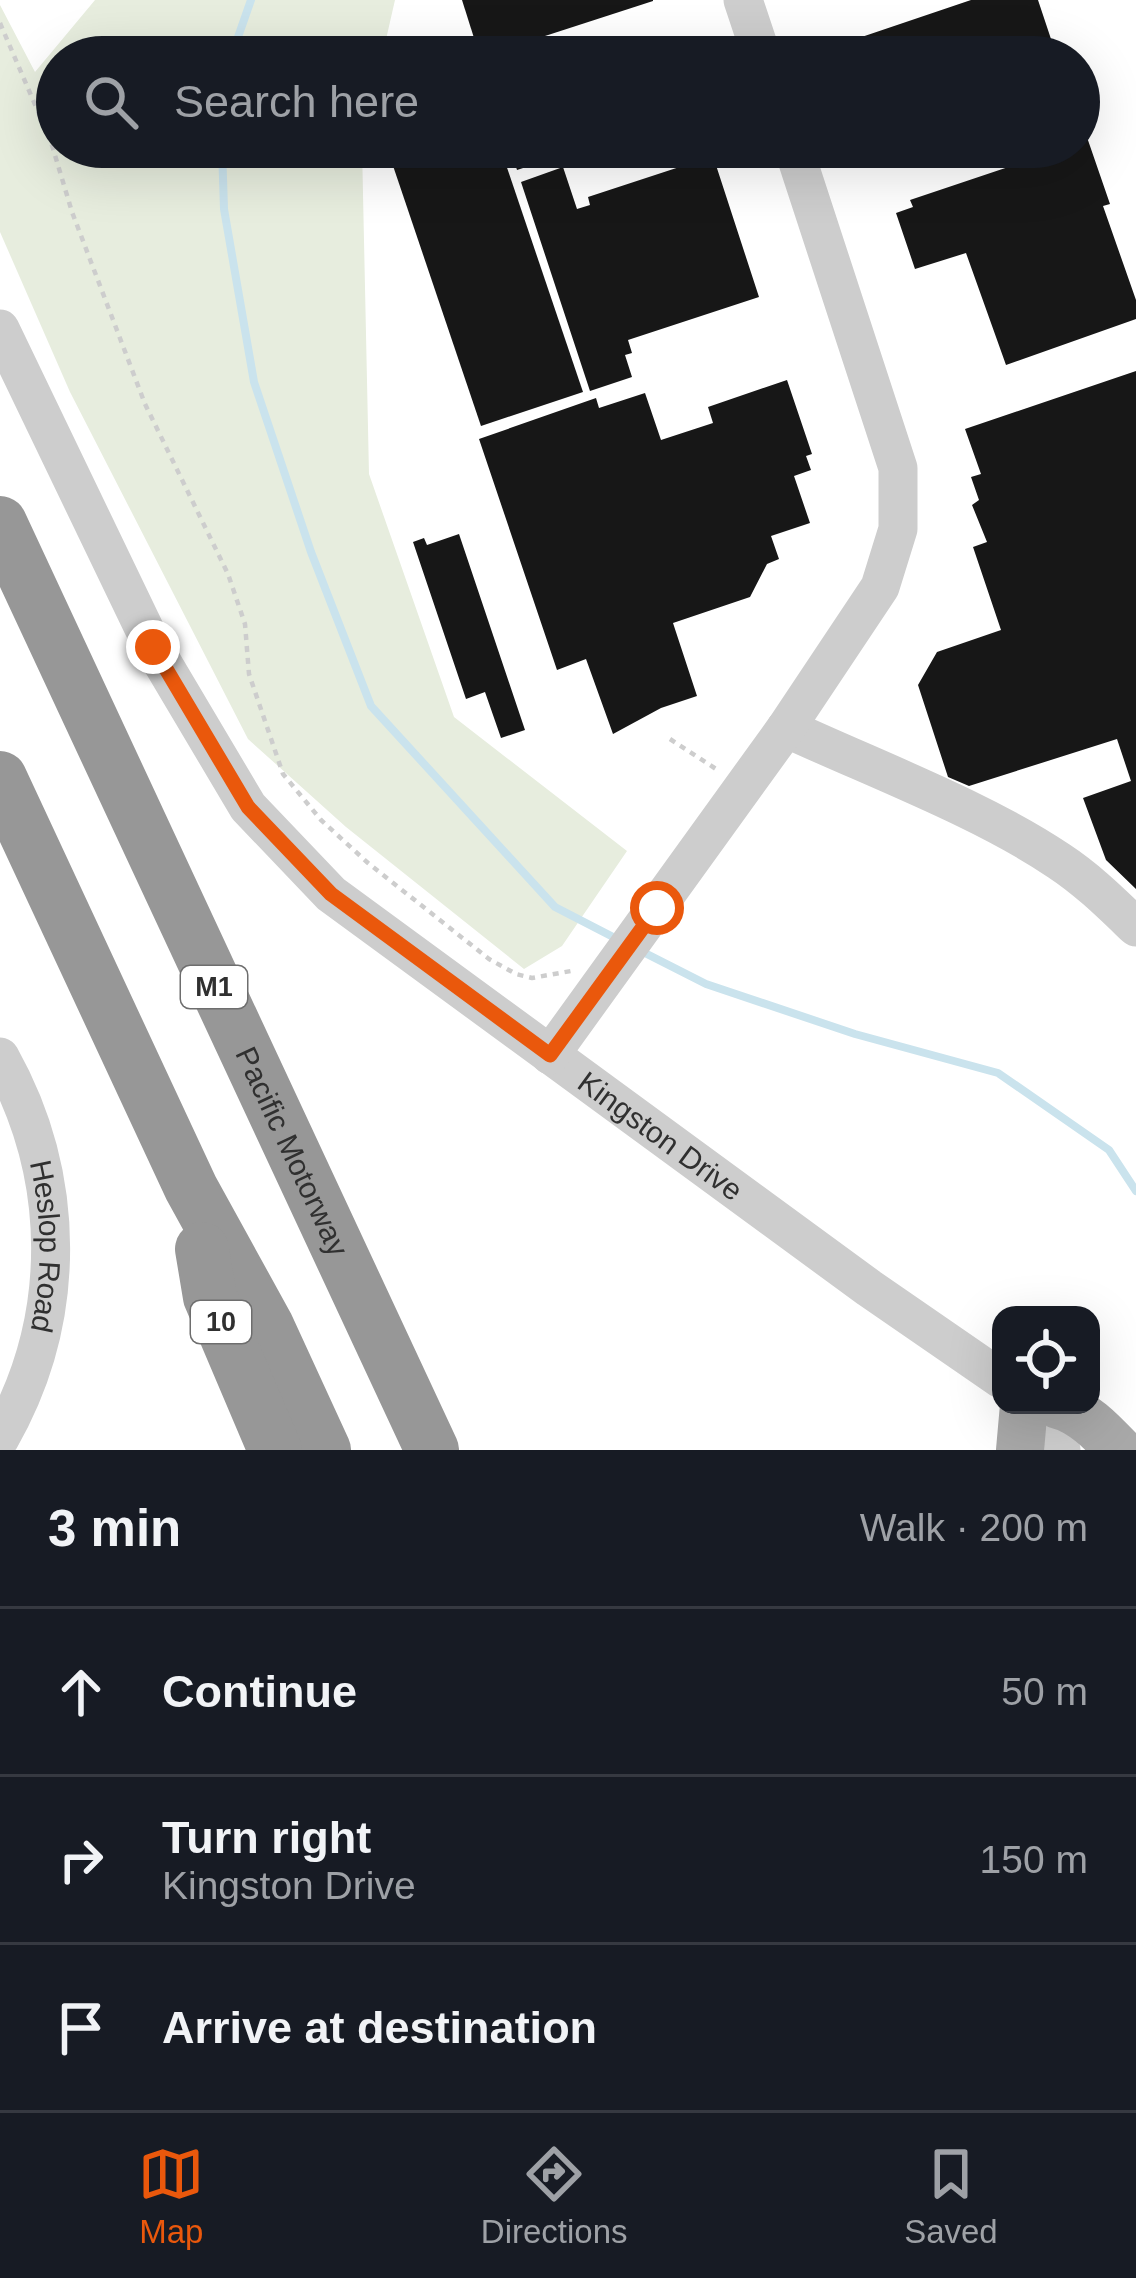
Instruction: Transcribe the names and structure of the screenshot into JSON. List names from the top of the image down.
{
  "streets": {
    "highway": ["M1", "Pacific Motorway", "10"],
    "street": ["Kingston Drive", "Heslop Road"]
  },
  "page": {
    "search": "Search here",
    "heading": ["3 min", "Walk · 200 m"],
    "list": [
      ["Continue", "50 m"],
      ["Turn right", "Kingston Drive", "150 m"],
      "Arrive at destination"
    ],
    "nav": ["Map", "Directions", "Saved"]
  }
}
